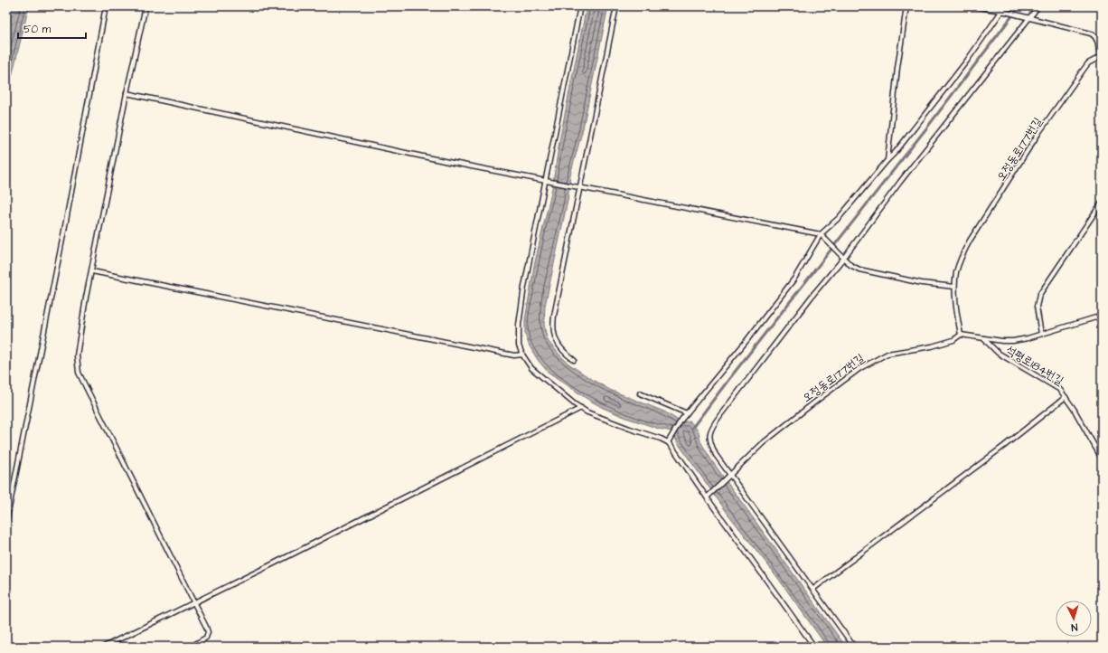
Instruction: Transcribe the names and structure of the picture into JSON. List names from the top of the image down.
{
  "streets": {
    "lane": ["오정동로177번길", "석평로184번길"]
  },
  "scale_bar": "50 m",
  "north": "bottom"
}
